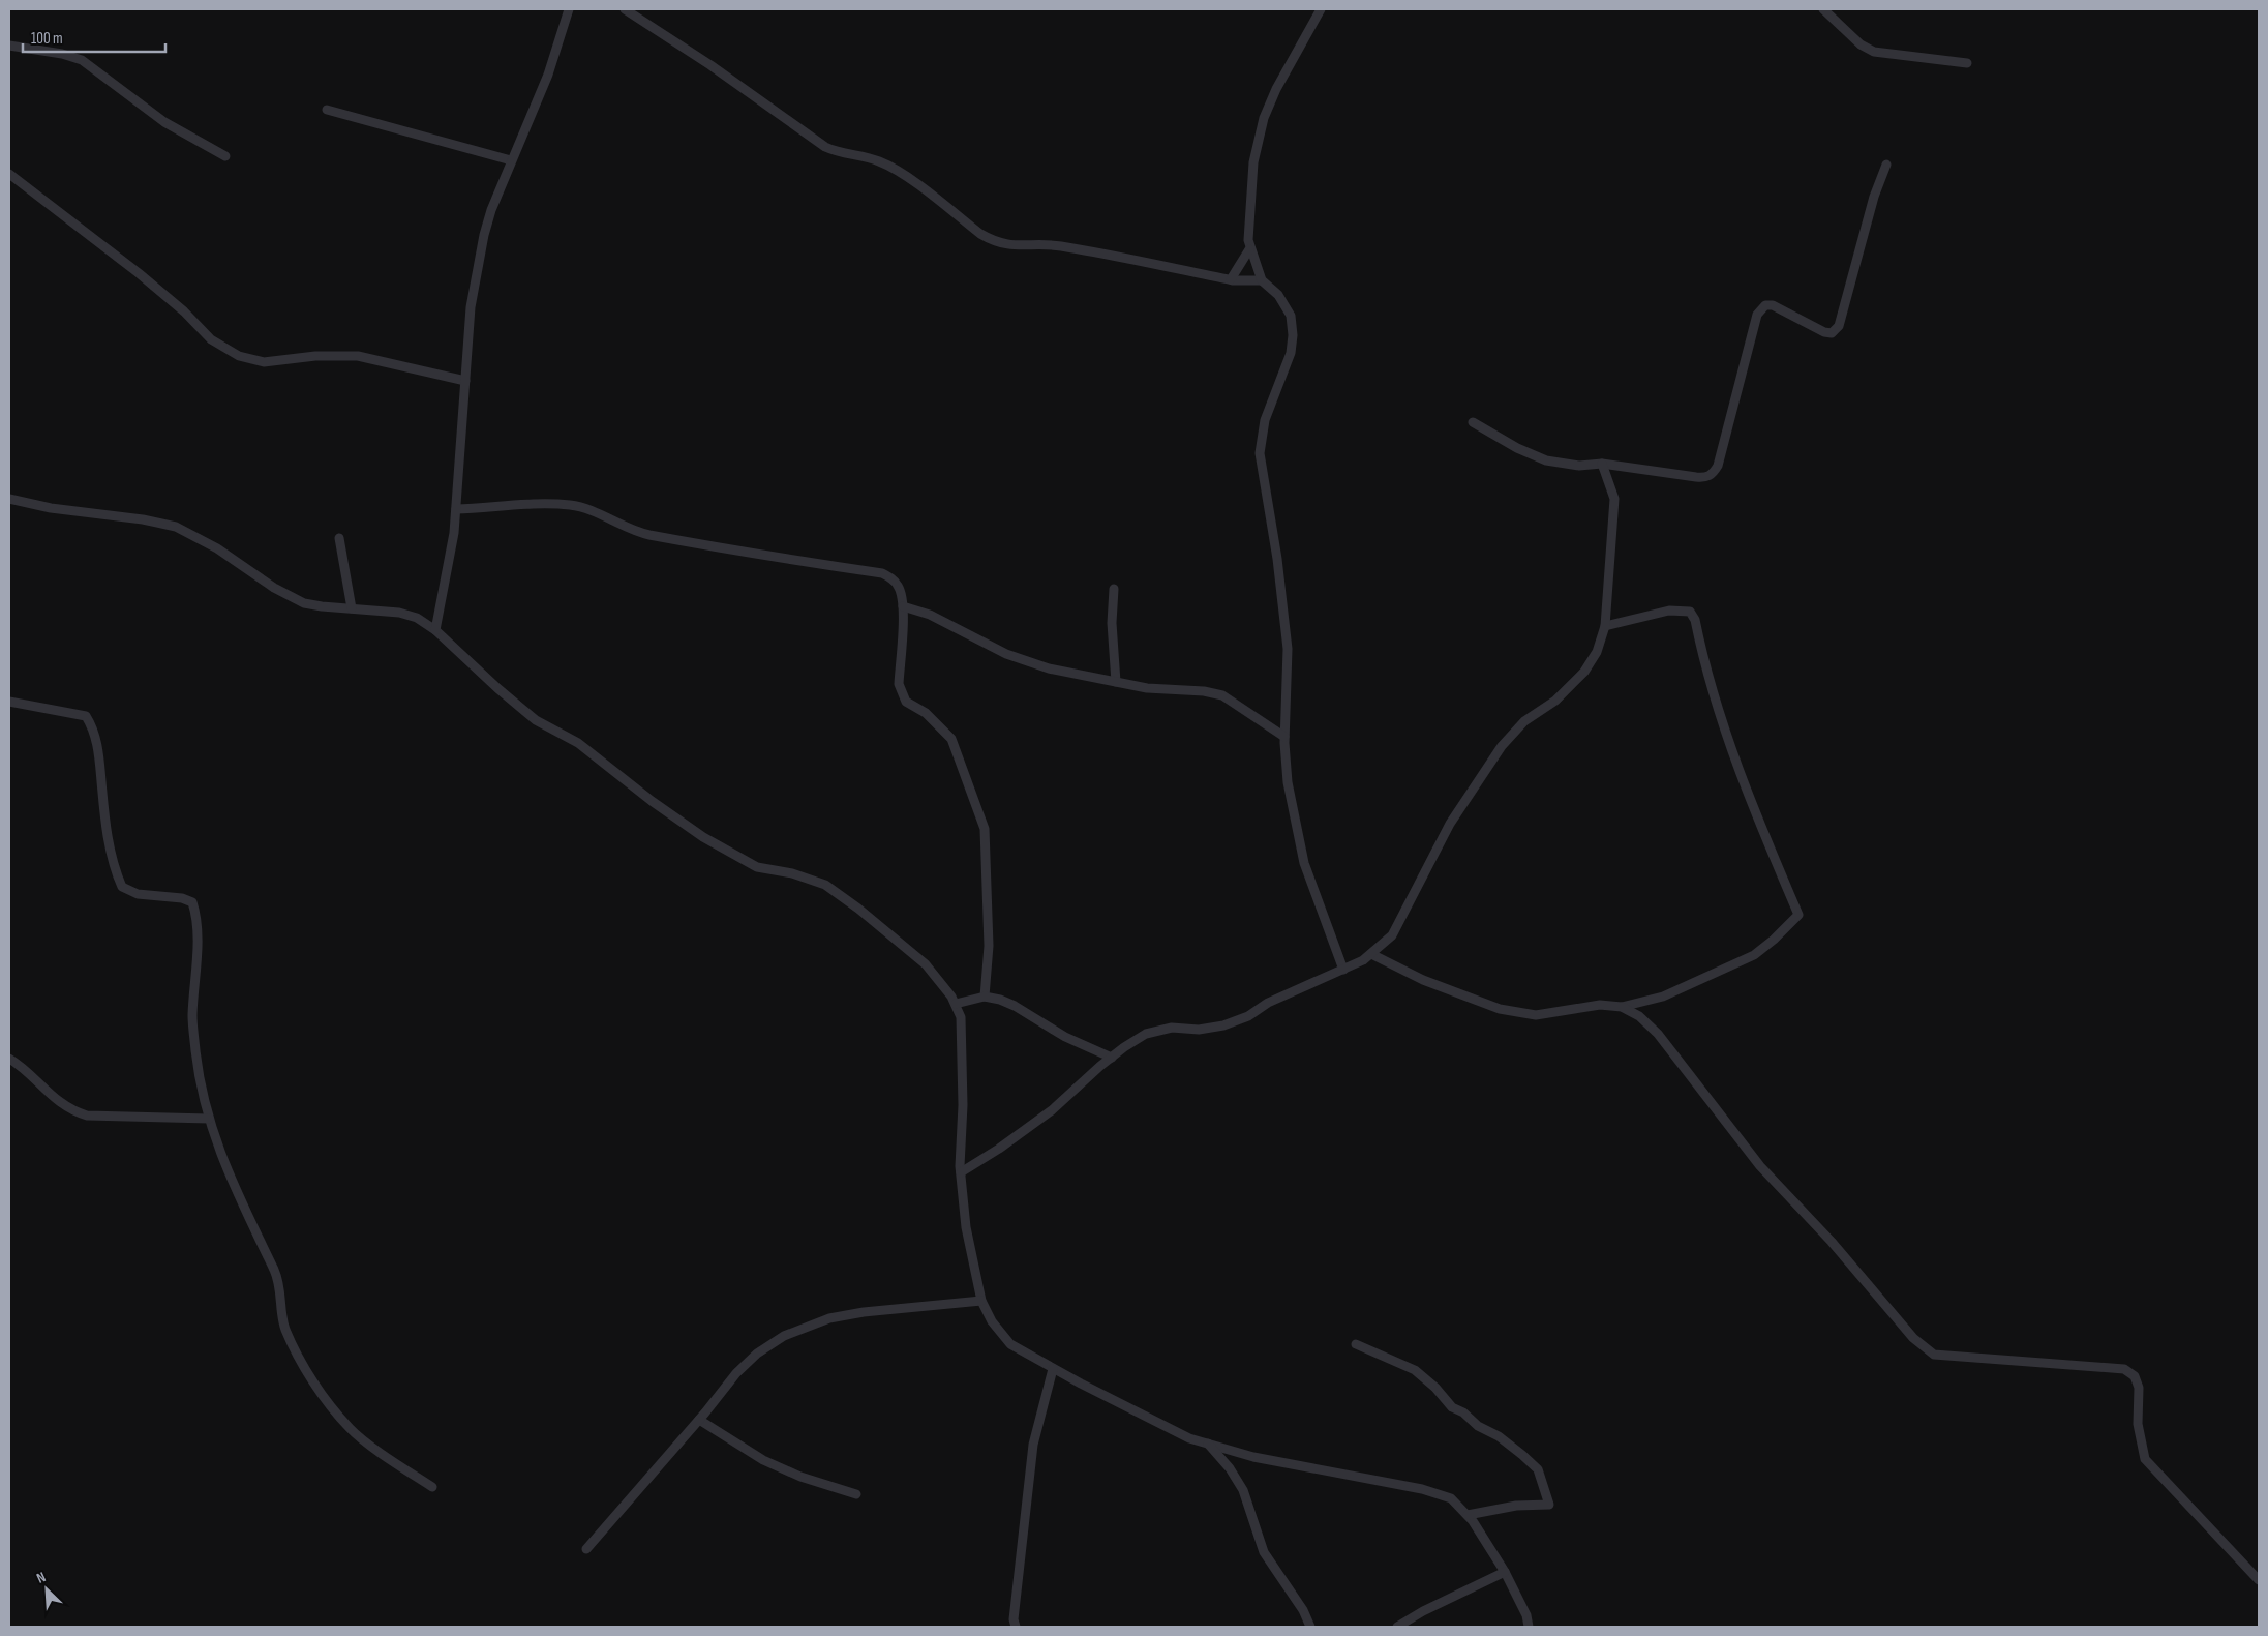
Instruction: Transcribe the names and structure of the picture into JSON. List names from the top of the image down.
{
  "scale_bar": "100 m",
  "north": "top left"
}
